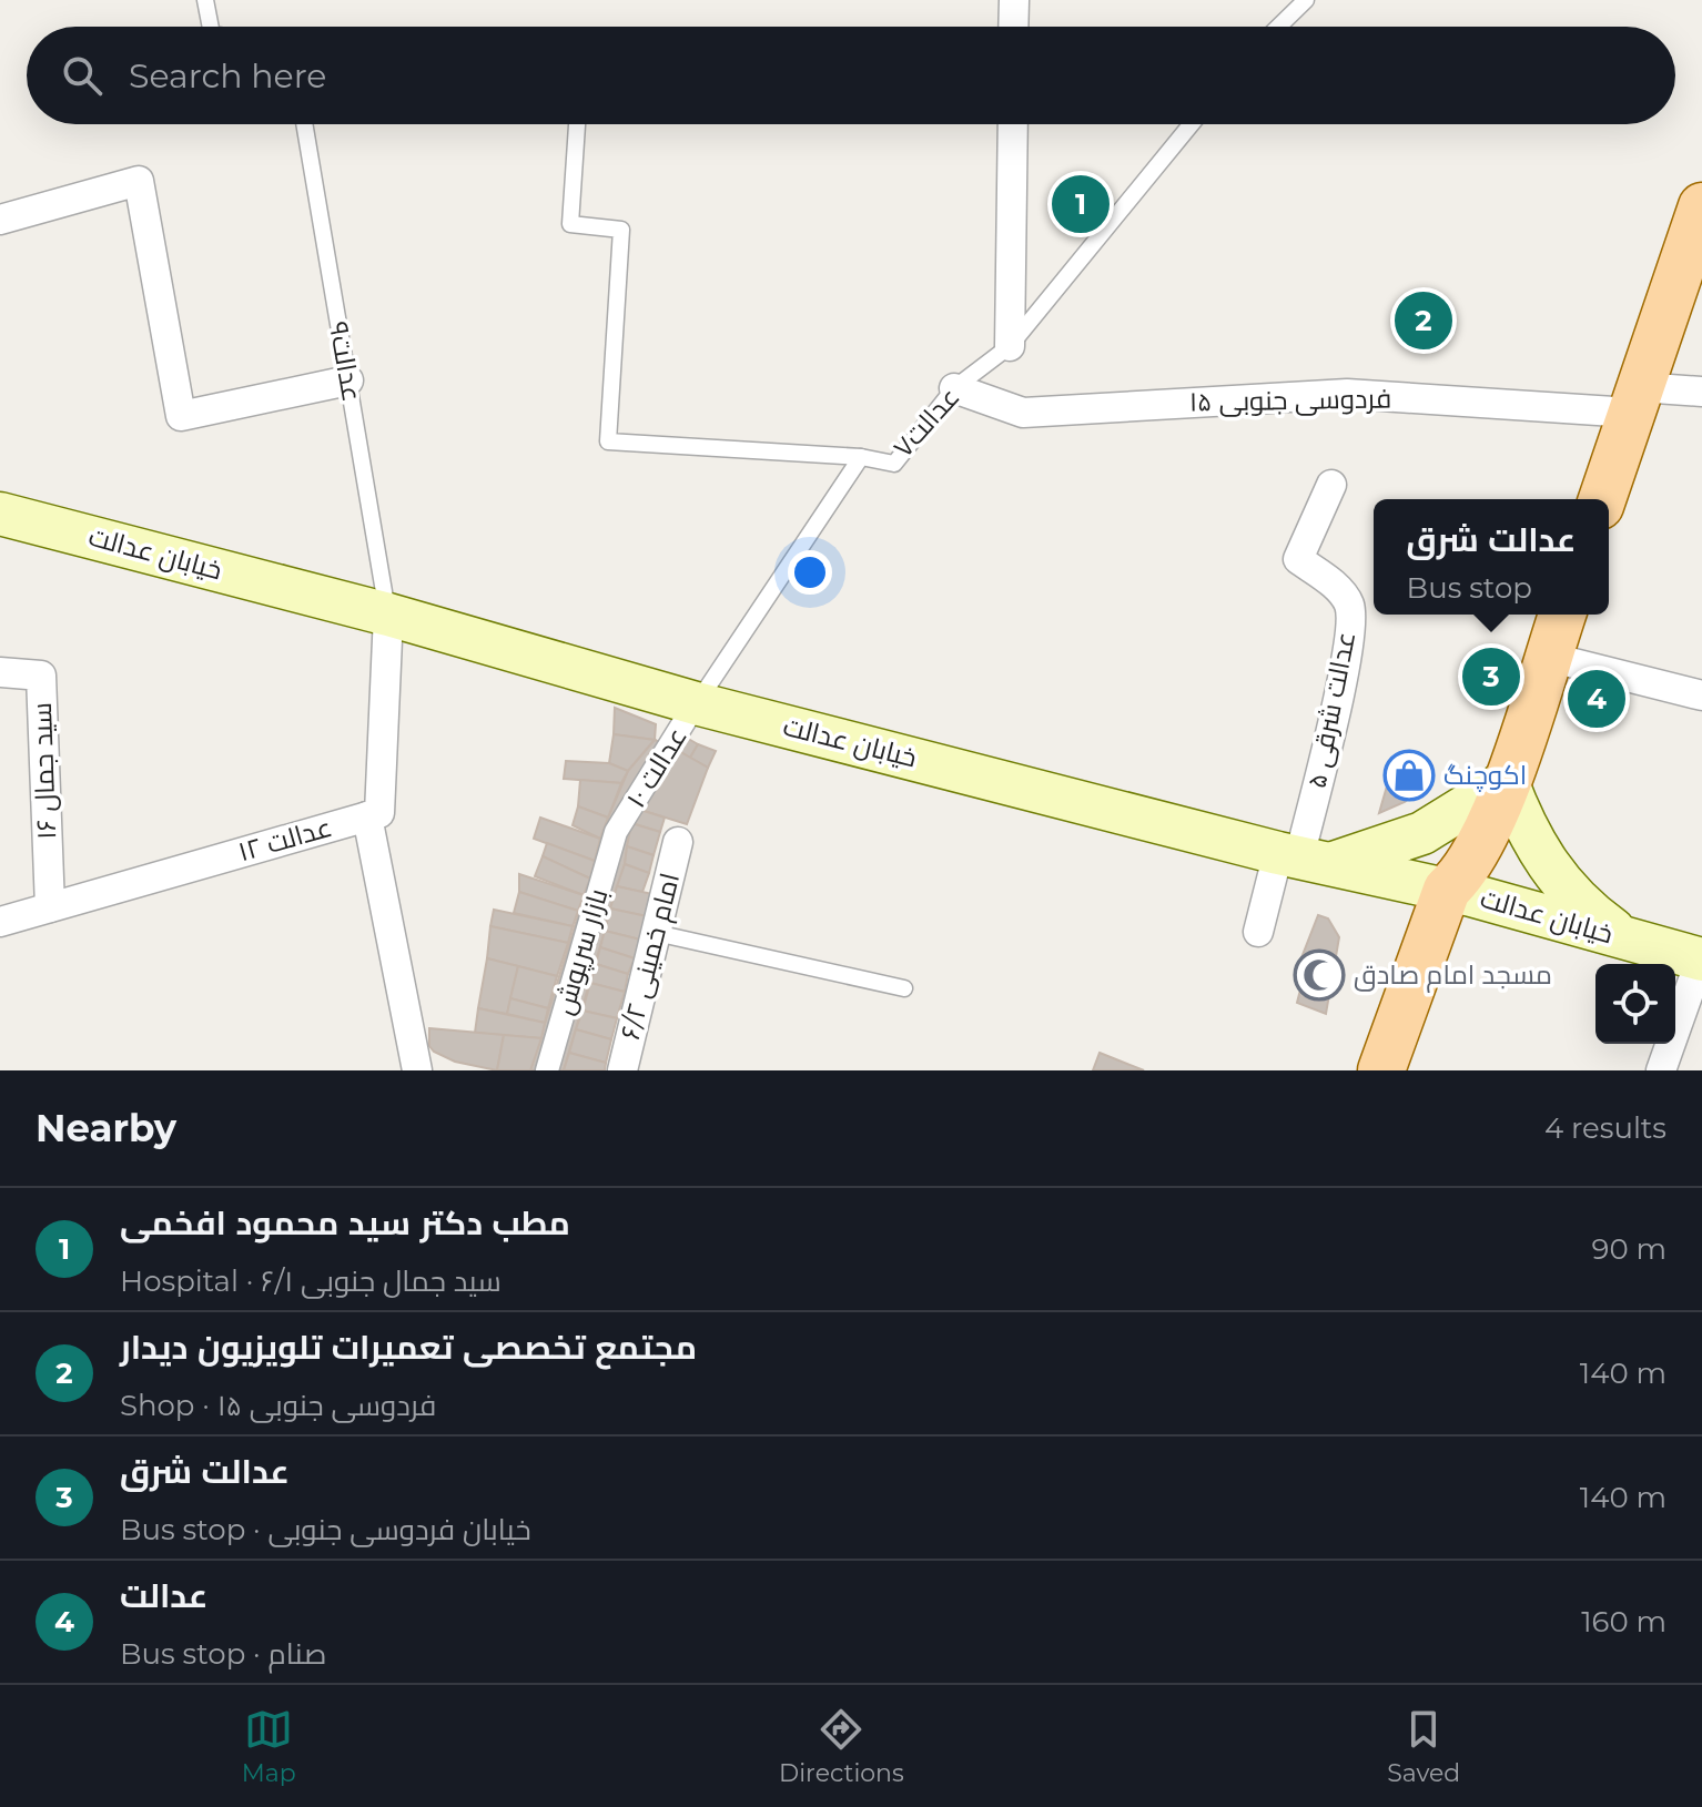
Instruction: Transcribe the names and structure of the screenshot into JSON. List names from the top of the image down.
{
  "streets": {
    "main road": ["خیابان عدالت"],
    "street": [
      "فردوسی جنوبی ۱۵",
      "عدالت شرقی ۵",
      "عدالت ۱۰",
      "سید جمال ۱۶",
      "عدالت ۱۲",
      "بازار سرپوش",
      "امام خمینی ۶/۲"
    ],
    "lane": ["عدالت۹", "عدالت۷"]
  },
  "crossings": [
    ["عدالت۹", "خیابان عدالت"],
    ["عدالت۹", "عدالت ۱۲"],
    ["فردوسی جنوبی ۱۵", "عدالت۷"],
    ["عدالت۷", "خیابان عدالت"],
    ["عدالت۷", "عدالت ۱۰"],
    ["خیابان عدالت", "عدالت شرقی ۵"],
    ["خیابان عدالت", "عدالت ۱۰"],
    ["خیابان عدالت", "عدالت ۱۲"],
    ["عدالت ۱۰", "بازار سرپوش"],
    ["سید جمال ۱۶", "عدالت ۱۲"]
  ],
  "places": {
    "shop": ["اکوچنگ"],
    "mosque": ["مسجد امام صادق"]
  },
  "page": {
    "search": "Search here",
    "pins": [
      "1",
      "2",
      "3",
      "4"
    ],
    "popup": ["عدالت شرق", "Bus stop"],
    "heading": ["Nearby", "4 results"],
    "list": [
      {
        "mark": "1",
        "name": "مطب دکتر سید محمود افخمی",
        "note": "Hospital · سید جمال جنوبی ۶/۱",
        "value": "90 m"
      },
      {
        "mark": "2",
        "name": "مجتمع تخصصی تعمیرات تلویزیون دیدار",
        "note": "Shop · فردوسی جنوبی ۱۵",
        "value": "140 m"
      },
      {
        "mark": "3",
        "name": "عدالت شرق",
        "note": "Bus stop · خیابان فردوسی جنوبی",
        "value": "140 m"
      },
      {
        "mark": "4",
        "name": "عدالت",
        "note": "Bus stop · صنام",
        "value": "160 m"
      }
    ],
    "nav": ["Map", "Directions", "Saved"]
  }
}
